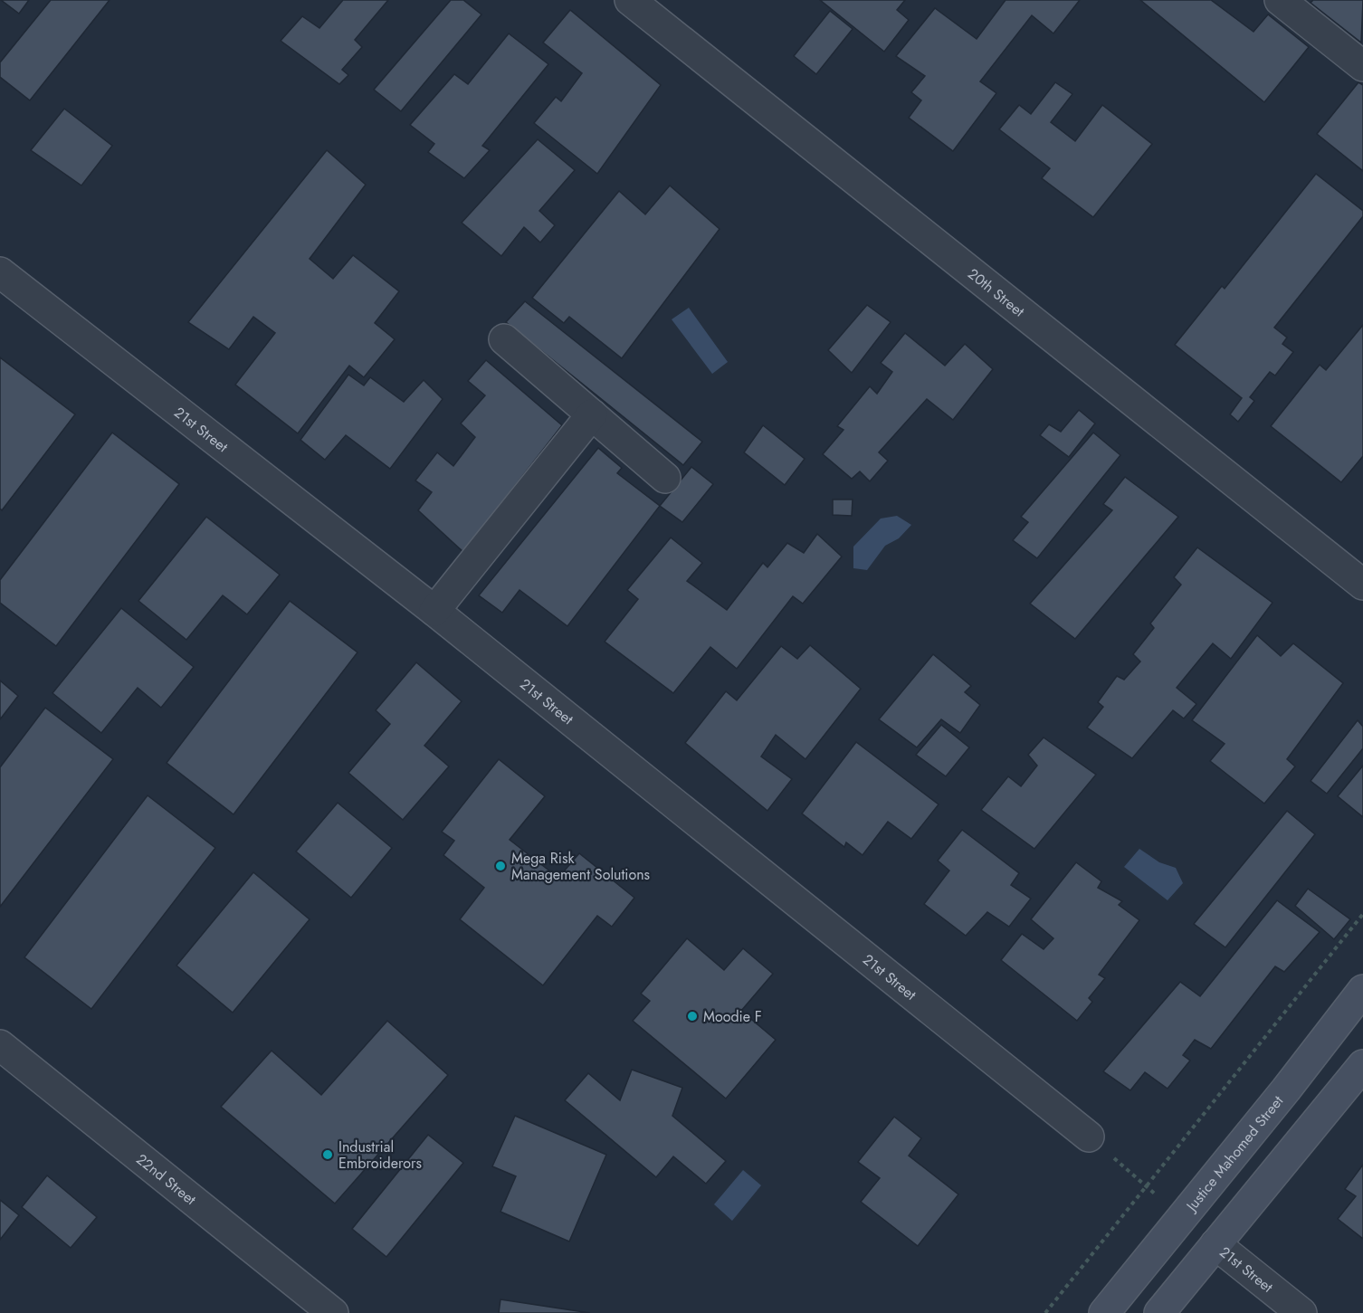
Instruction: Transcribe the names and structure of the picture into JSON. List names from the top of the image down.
{
  "streets": {
    "main road": ["Justice Mahomed Street"],
    "street": ["20th Street", "21st Street", "22nd Street"]
  },
  "places": ["Mega Risk Management Solutions", "Moodie F", "Industrial Embroiderors"]
}
